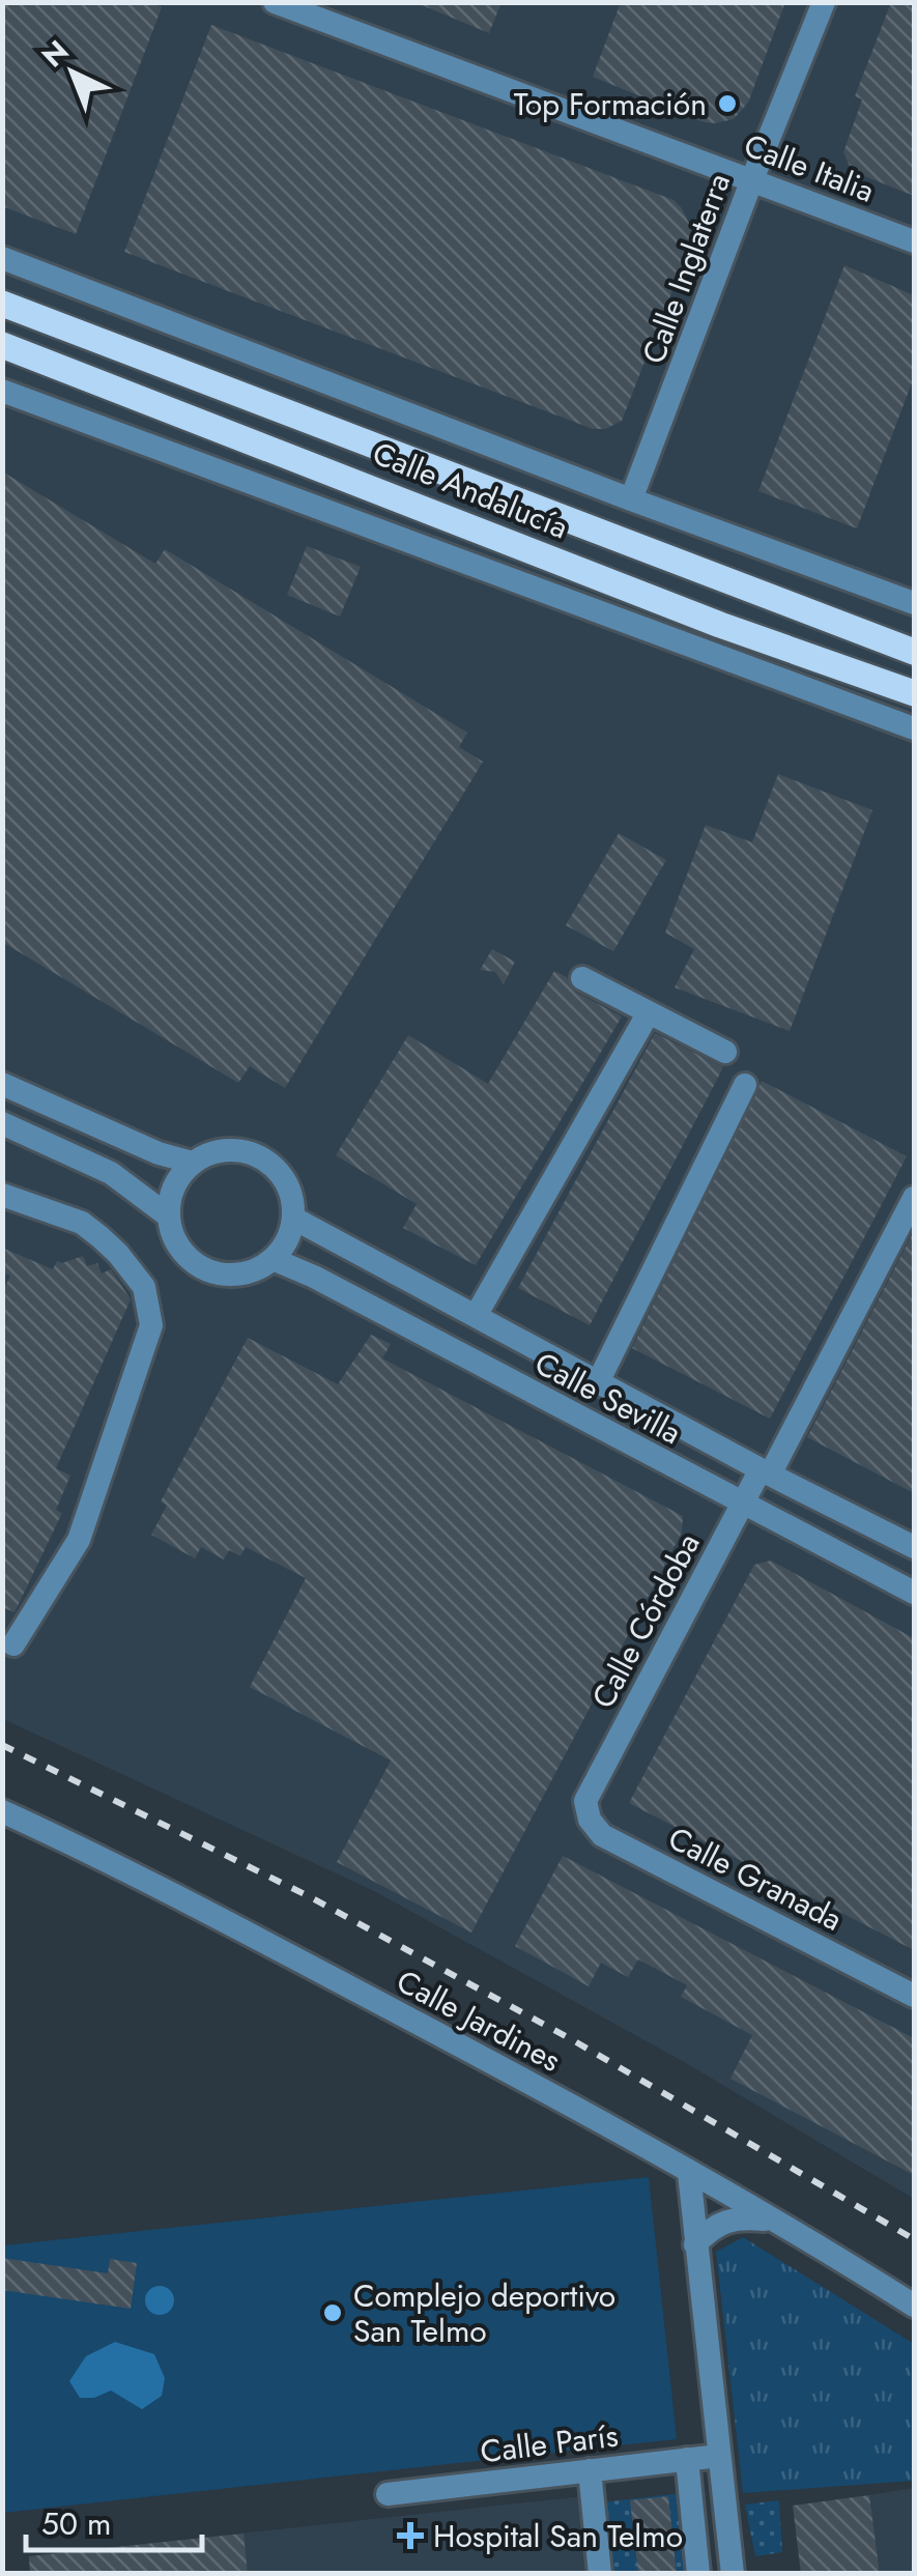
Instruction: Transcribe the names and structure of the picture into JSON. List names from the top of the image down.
{
  "streets": {
    "main road": ["Calle Andalucía"],
    "street": [
      "Calle Italia",
      "Calle Inglaterra",
      "Calle Sevilla",
      "Calle Córdoba",
      "Calle Granada",
      "Calle Jardines",
      "Calle París"
    ]
  },
  "crossings": [
    ["Calle Italia", "Calle Inglaterra"],
    ["Calle Inglaterra", "Calle Andalucía"],
    ["Calle Sevilla", "Calle Córdoba"],
    ["Calle Córdoba", "Calle Granada"]
  ],
  "places": {
    "other": ["Top Formación", "Complejo deportivo San Telmo"],
    "health": ["Hospital San Telmo"]
  },
  "scale_bar": "50 m",
  "north": "top left"
}
